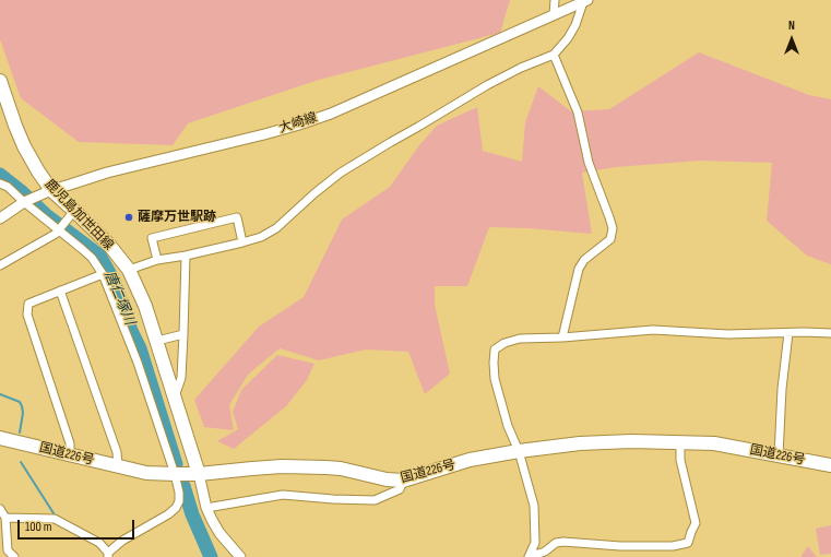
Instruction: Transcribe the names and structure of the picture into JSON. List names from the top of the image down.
{
  "streets": {
    "main road": ["鹿児島加世田線", "国道226号"],
    "street": ["大崎線"]
  },
  "crossings": [
    ["大崎線", "鹿児島加世田線"],
    ["鹿児島加世田線", "国道226号"]
  ],
  "water": ["唐仁塚川"],
  "places": ["薩摩万世駅跡"],
  "scale_bar": "100 m",
  "north": "top"
}
